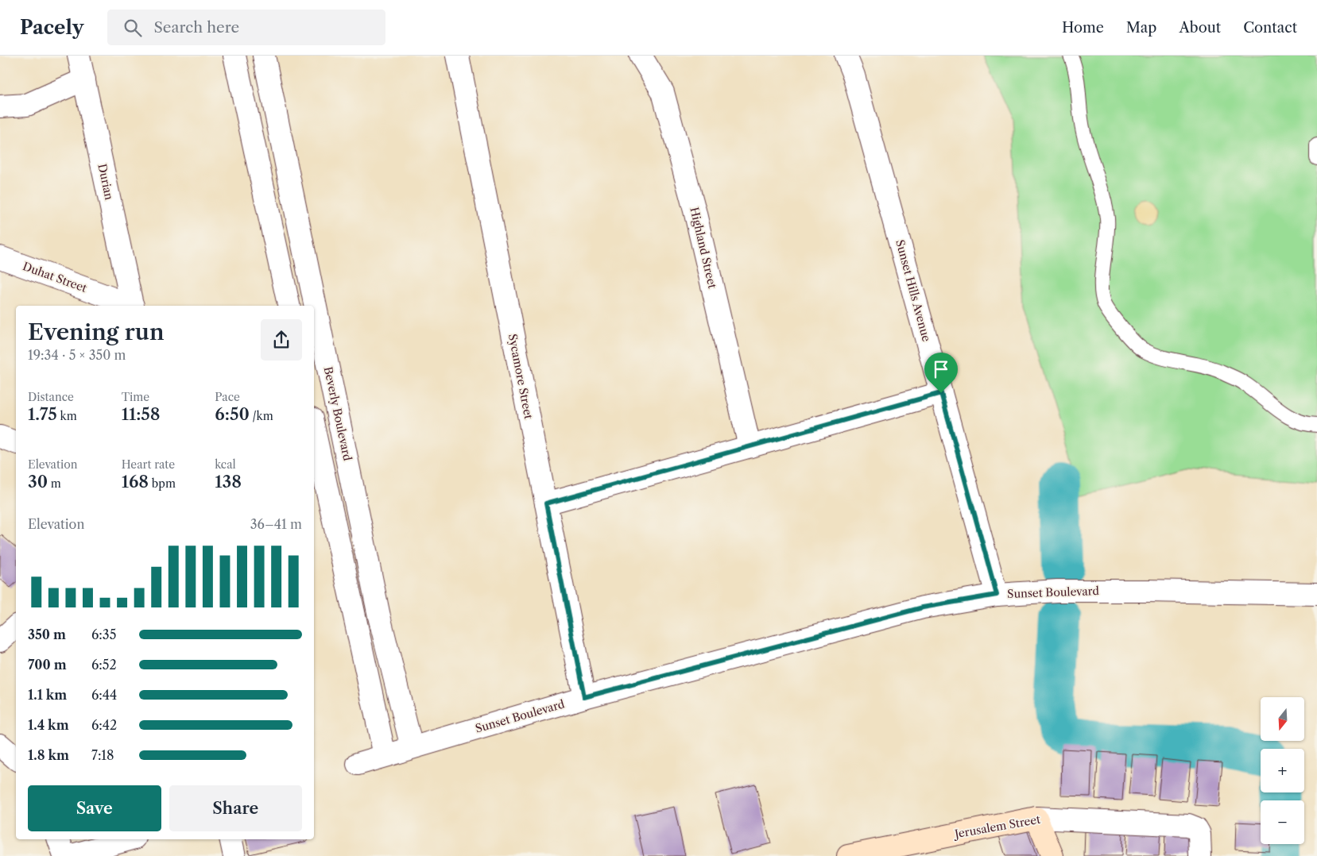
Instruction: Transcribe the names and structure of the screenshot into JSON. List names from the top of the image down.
{
  "streets": {
    "street": [
      "Durian",
      "Highland Street",
      "Duhat Street",
      "Sunset Hills Avenue",
      "Sycamore Street",
      "Beverly Boulevard",
      "Sunset Boulevard",
      "Jerusalem Street"
    ]
  },
  "crossings": [
    ["Sunset Hills Avenue", "Sunset Boulevard"],
    ["Sycamore Street", "Sunset Boulevard"],
    ["Beverly Boulevard", "Sunset Boulevard"]
  ],
  "north": "bottom",
  "page": {
    "header": "Pacely",
    "search": "Search here",
    "nav": [
      "Home",
      "Map",
      "About",
      "Contact"
    ],
    "heading": ["Evening run", "19:34 · 5 × 350 m"],
    "stats": [
      ["Distance", "1.75 km"],
      ["Time", "11:58"],
      ["Pace", "6:50 /km"],
      ["Elevation", "30 m"],
      ["Heart rate", "168 bpm"],
      ["kcal", "138"]
    ],
    "chart": ["Elevation", "36–41 m"],
    "list": [
      {
        "name": "350 m",
        "note": "6:35"
      },
      {
        "name": "700 m",
        "note": "6:52"
      },
      {
        "name": "1.1 km",
        "note": "6:44"
      },
      {
        "name": "1.4 km",
        "note": "6:42"
      },
      {
        "name": "1.8 km",
        "note": "7:18"
      }
    ],
    "map_buttons": ["+", "−"],
    "buttons": ["Save", "Share"]
  }
}
